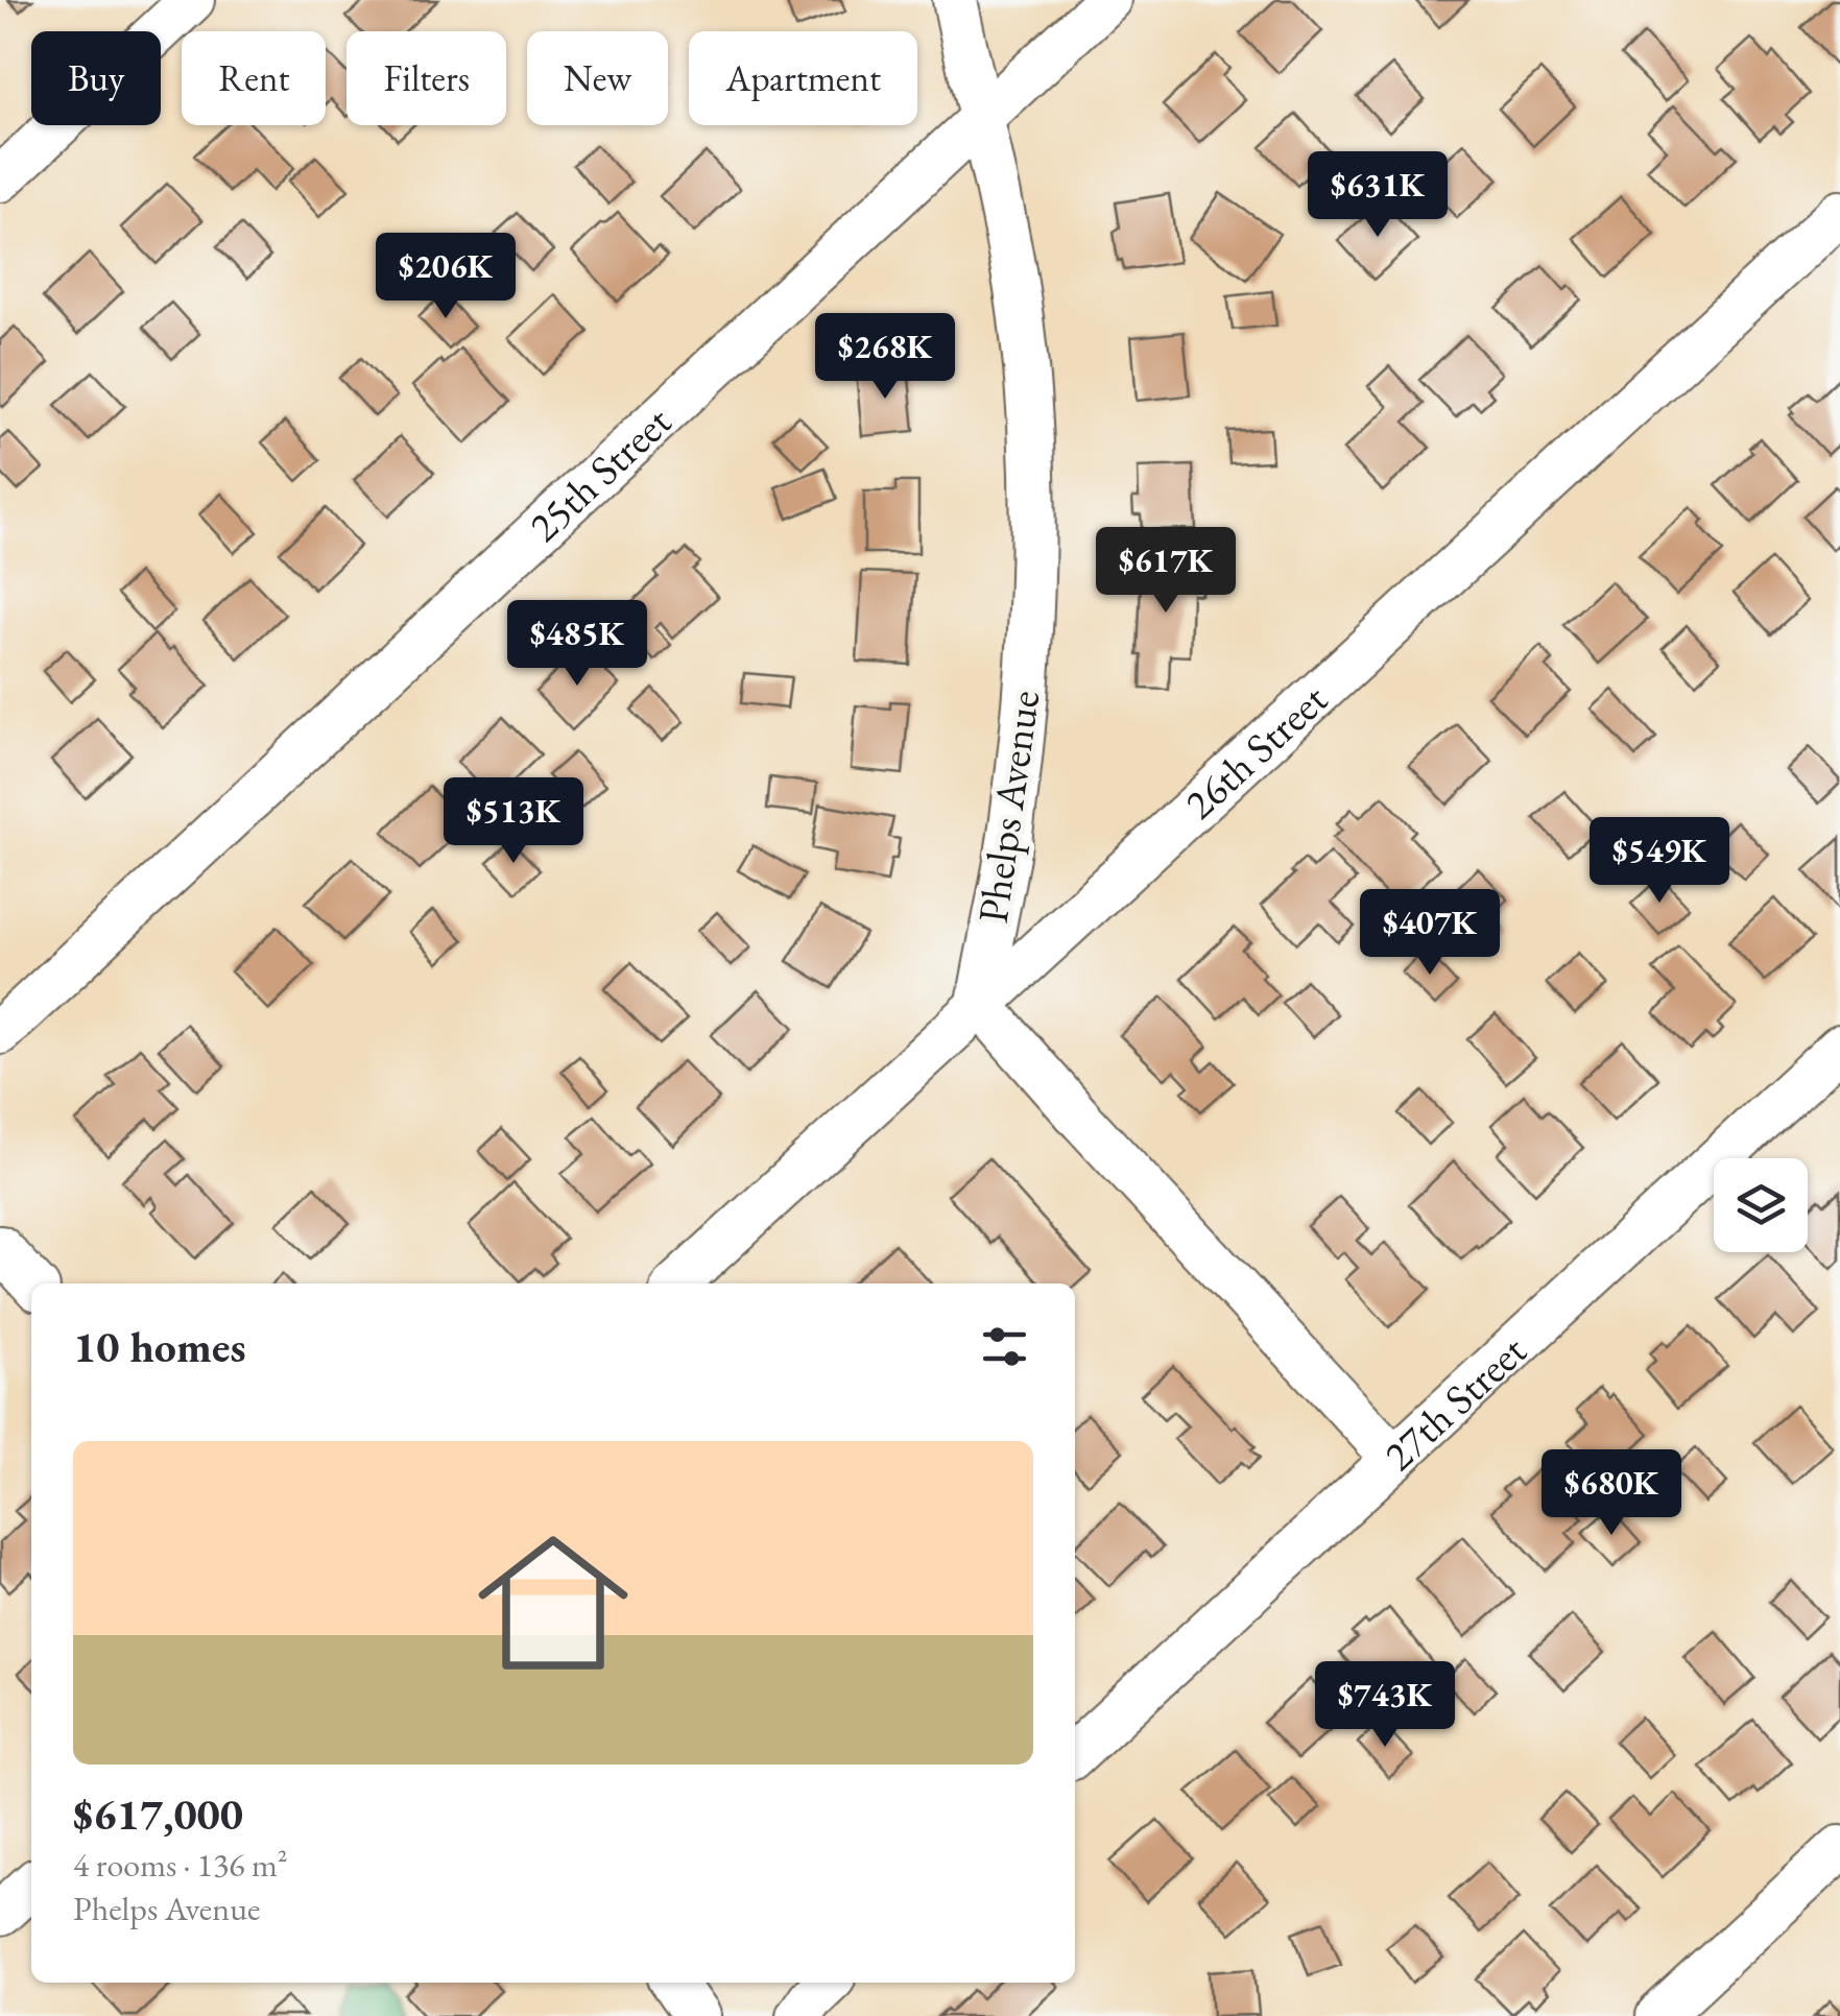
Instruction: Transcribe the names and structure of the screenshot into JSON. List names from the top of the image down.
{
  "streets": {
    "street": [
      "25th Street",
      "26th Street",
      "Phelps Avenue",
      "27th Street"
    ]
  },
  "crossings": [
    ["25th Street", "Phelps Avenue"],
    ["26th Street", "Phelps Avenue"]
  ],
  "page": {
    "chip": [
      "Buy",
      "Rent",
      "Filters",
      "New",
      "Apartment"
    ],
    "price": [
      "$631K",
      "$206K",
      "$268K",
      "$617K",
      "$485K",
      "$513K",
      "$549K",
      "$407K",
      "$680K",
      "$743K"
    ],
    "heading": "10 homes",
    "list": [
      {
        "name": "$617,000",
        "note": "4 rooms · 136 m² · Phelps Avenue"
      }
    ]
  }
}
